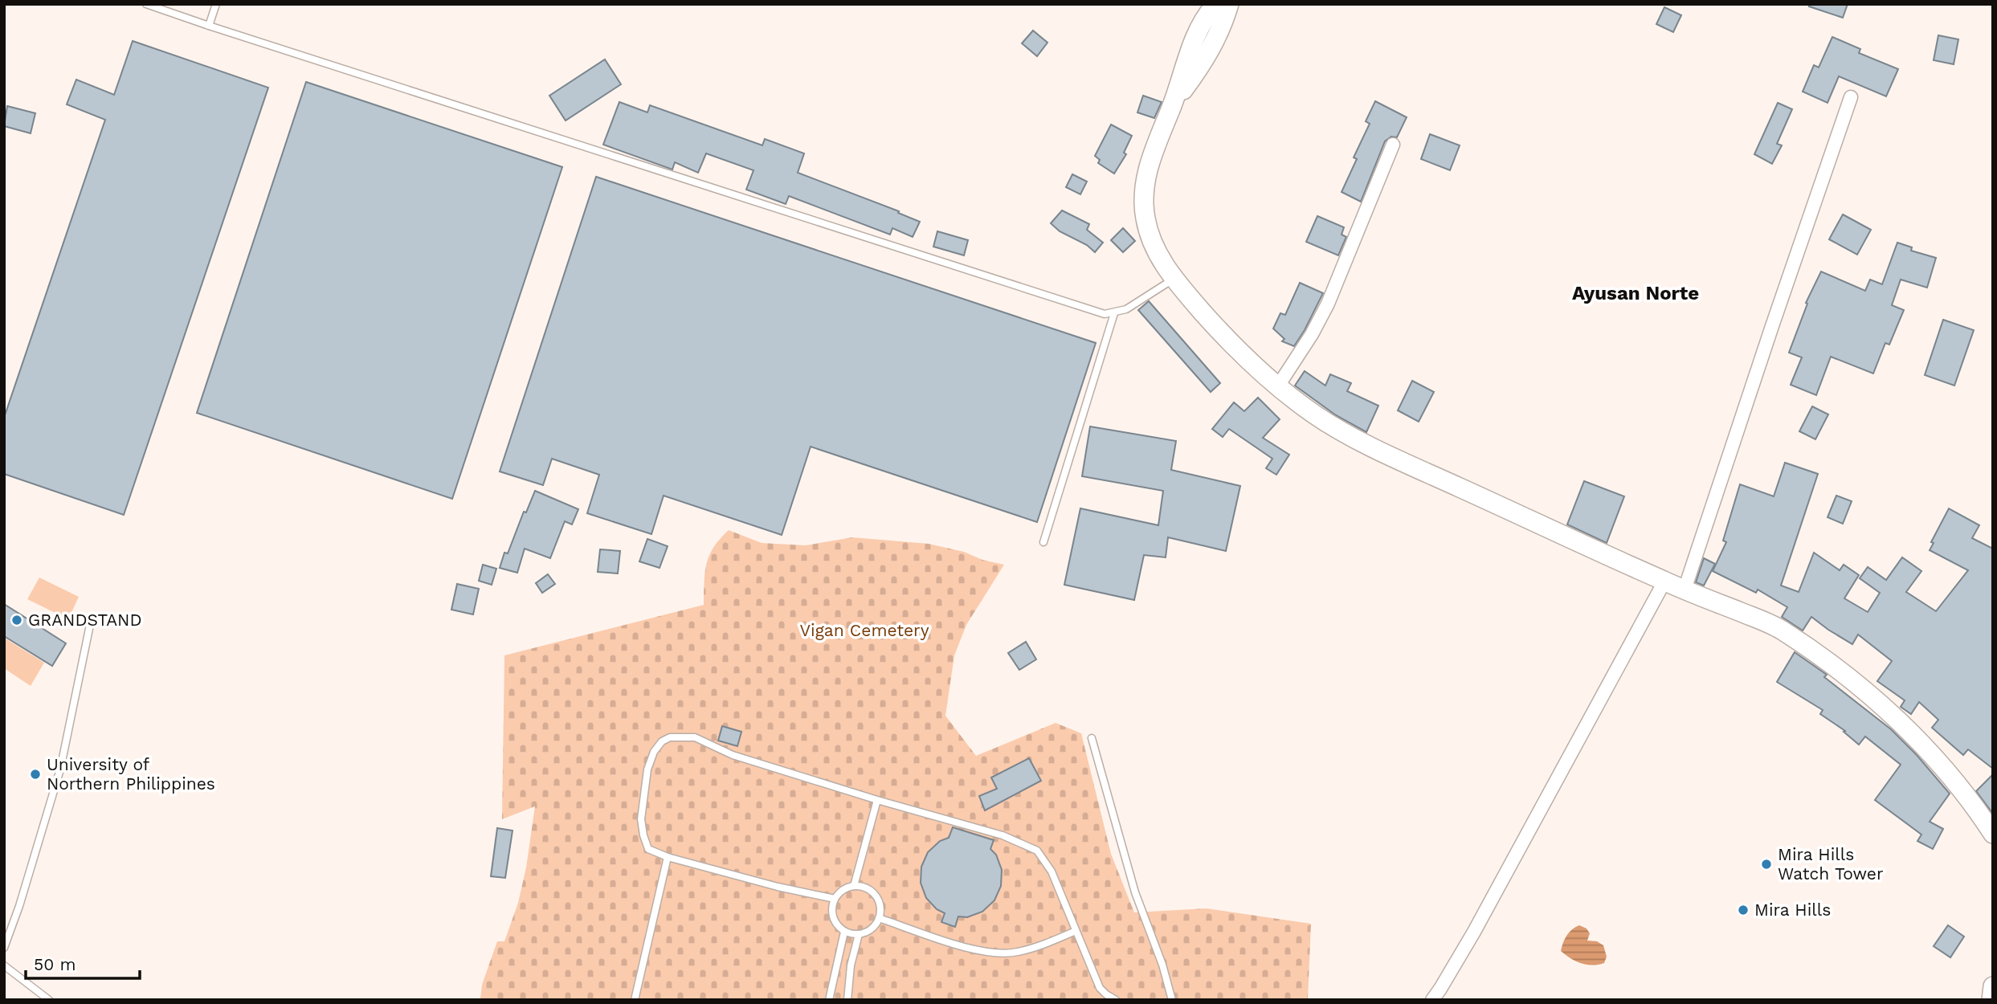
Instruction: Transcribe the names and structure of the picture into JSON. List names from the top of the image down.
{
  "districts": ["Ayusan Norte"],
  "parks": ["Vigan Cemetery"],
  "places": [
    "GRANDSTAND",
    "University of Northern Philippines",
    "Mira Hills Watch Tower",
    "Mira Hills"
  ],
  "scale_bar": "50 m"
}
